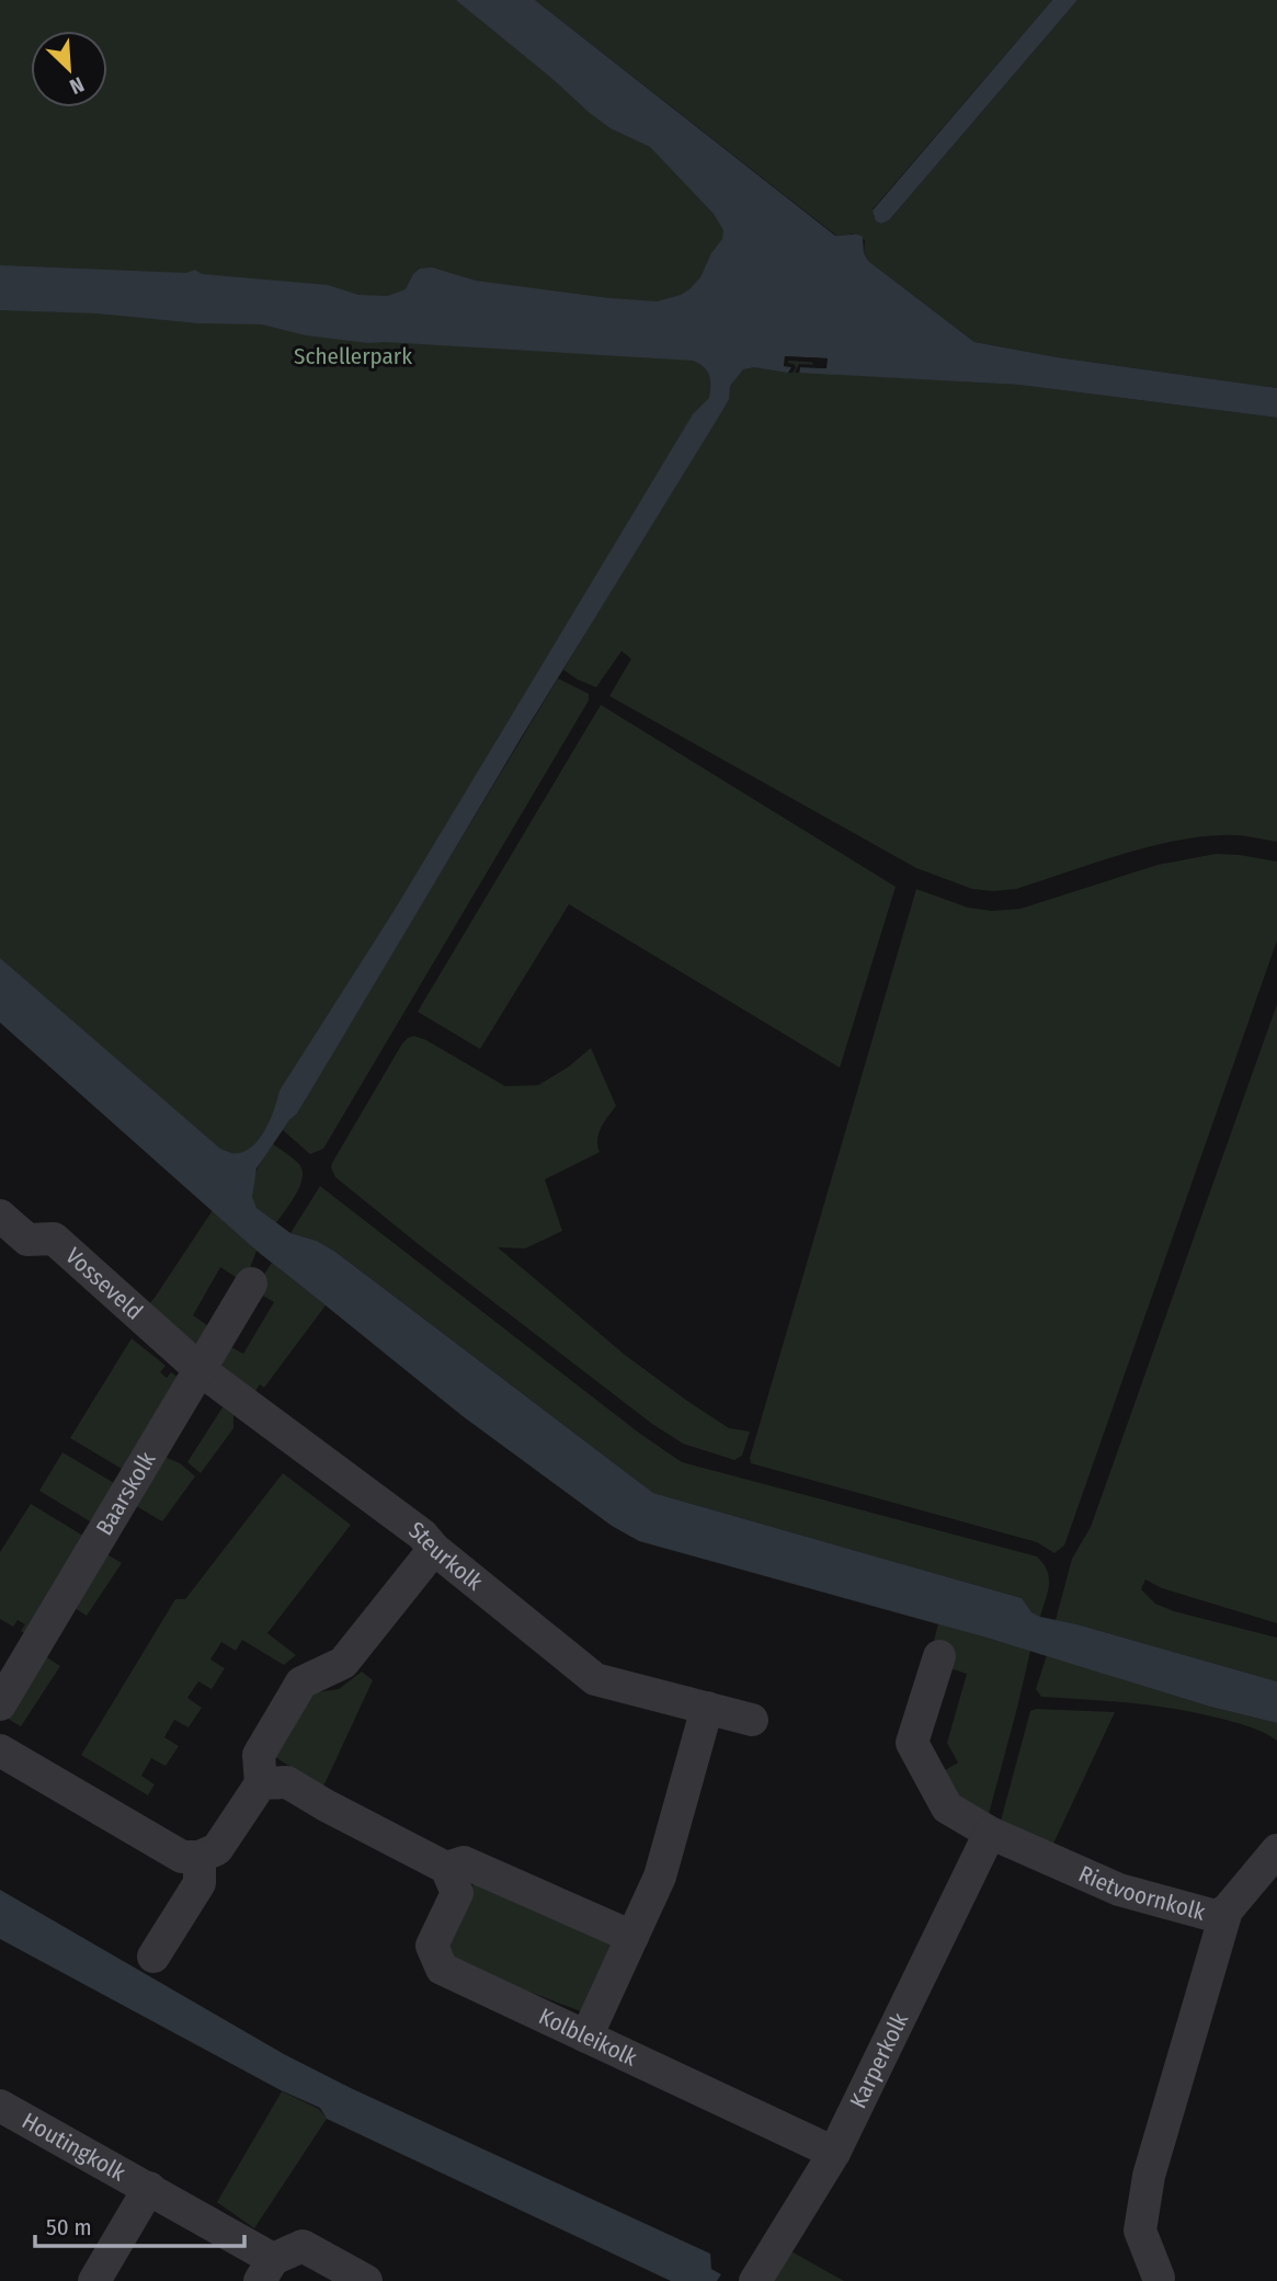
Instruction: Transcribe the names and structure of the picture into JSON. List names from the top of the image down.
{
  "streets": {
    "street": [
      "Vosseveld",
      "Baarskolk",
      "Steurkolk",
      "Rietvoornkolk",
      "Kolbleikolk",
      "Karperkolk",
      "Houtingkolk"
    ]
  },
  "crossings": [
    ["Vosseveld", "Baarskolk"],
    ["Vosseveld", "Steurkolk"],
    ["Baarskolk", "Steurkolk"],
    ["Rietvoornkolk", "Karperkolk"],
    ["Kolbleikolk", "Karperkolk"]
  ],
  "parks": ["Schellerpark"],
  "scale_bar": "50 m",
  "north": "bottom right"
}
